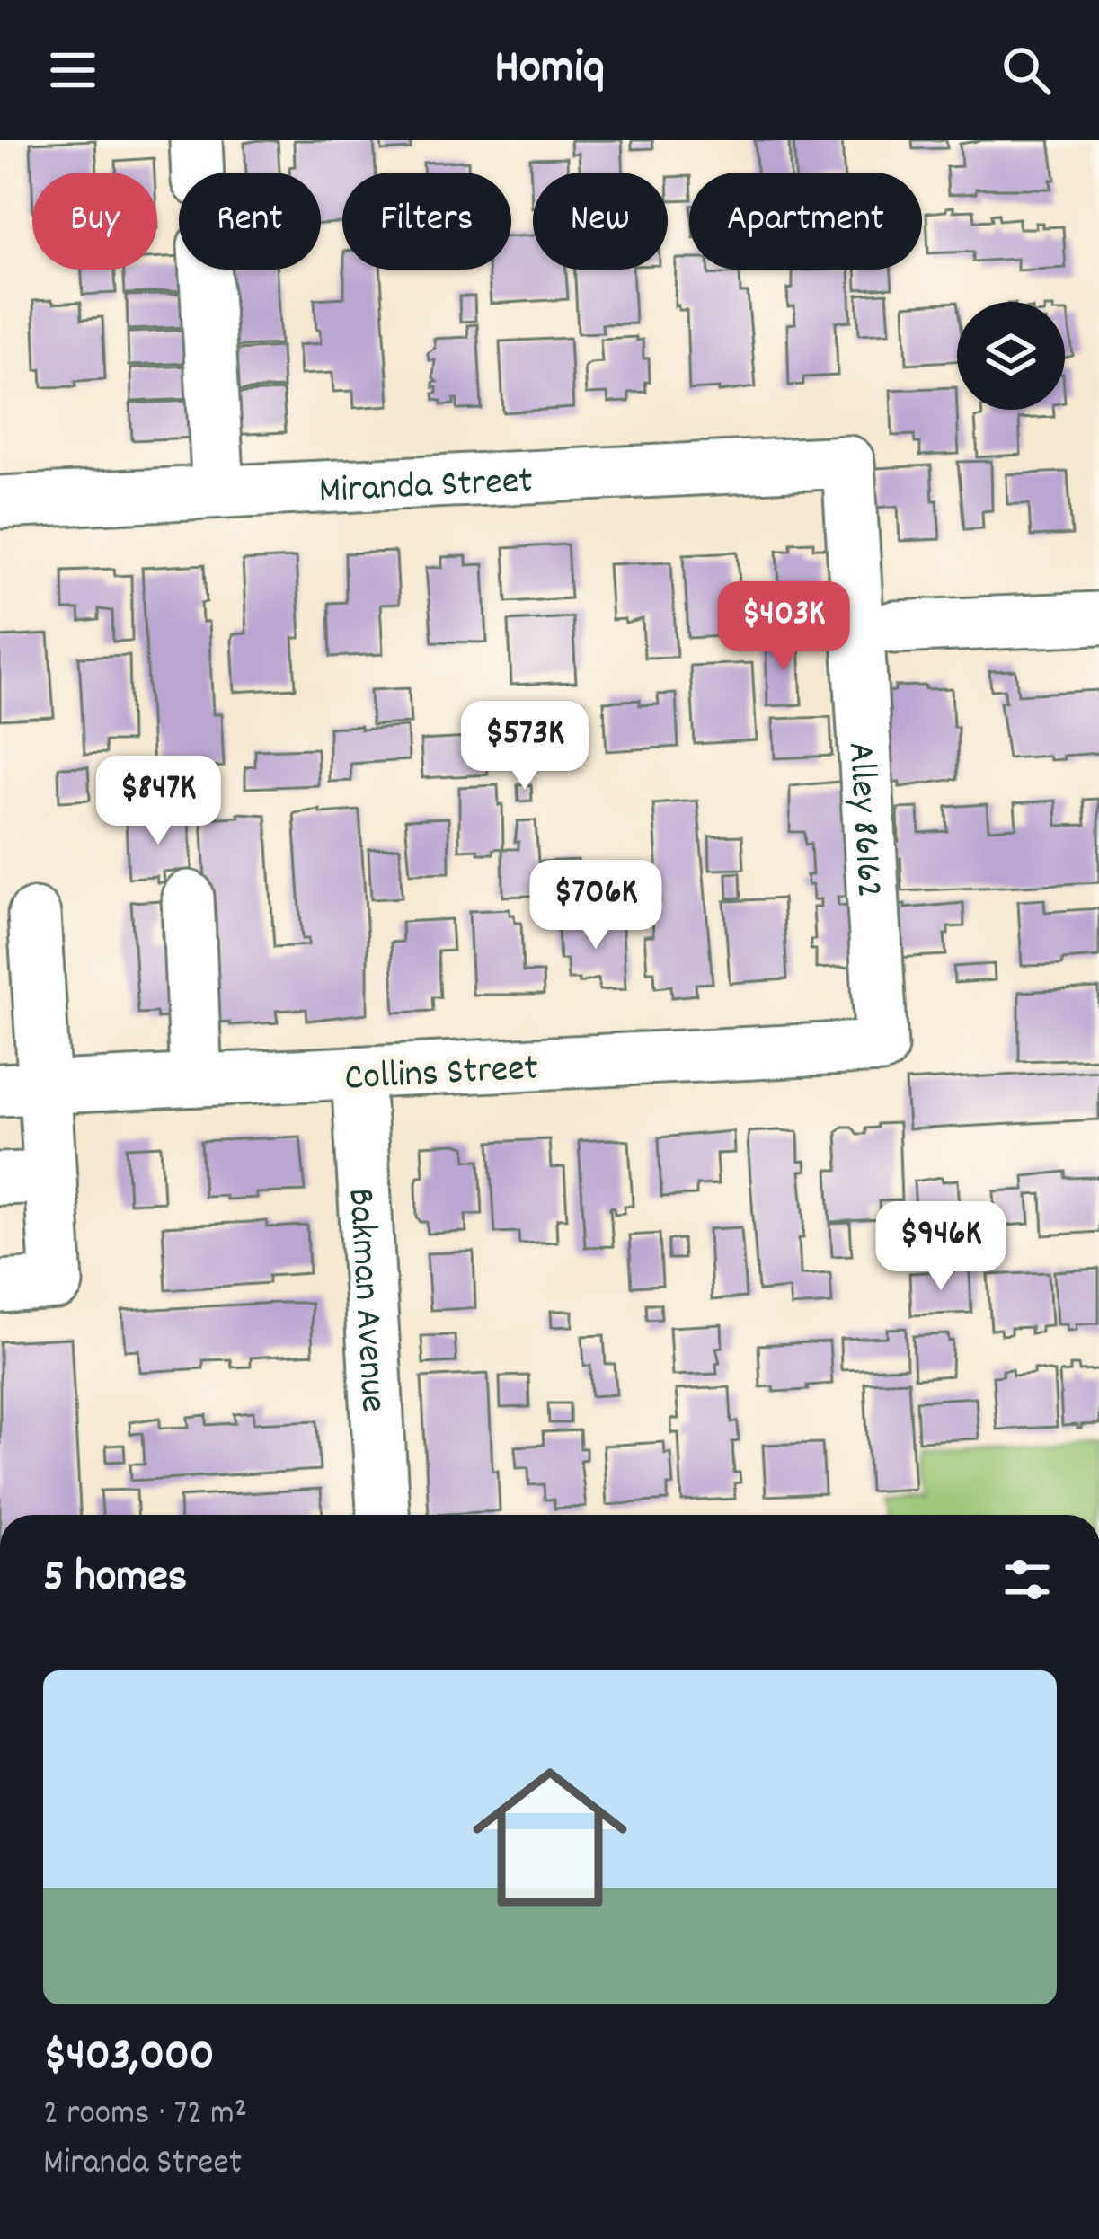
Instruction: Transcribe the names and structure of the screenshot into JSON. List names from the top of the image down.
{
  "streets": {
    "street": [
      "Miranda Street",
      "Alley 86162",
      "Collins Street",
      "Bakman Avenue"
    ]
  },
  "crossings": [
    ["Miranda Street", "Alley 86162"],
    ["Alley 86162", "Collins Street"],
    ["Collins Street", "Bakman Avenue"]
  ],
  "page": {
    "header": "Homiq",
    "chip": [
      "Buy",
      "Rent",
      "Filters",
      "New",
      "Apartment"
    ],
    "price": [
      "$403K",
      "$573K",
      "$847K",
      "$706K",
      "$946K"
    ],
    "heading": "5 homes",
    "list": [
      {
        "name": "$403,000",
        "note": "2 rooms · 72 m² · Miranda Street"
      }
    ]
  }
}
